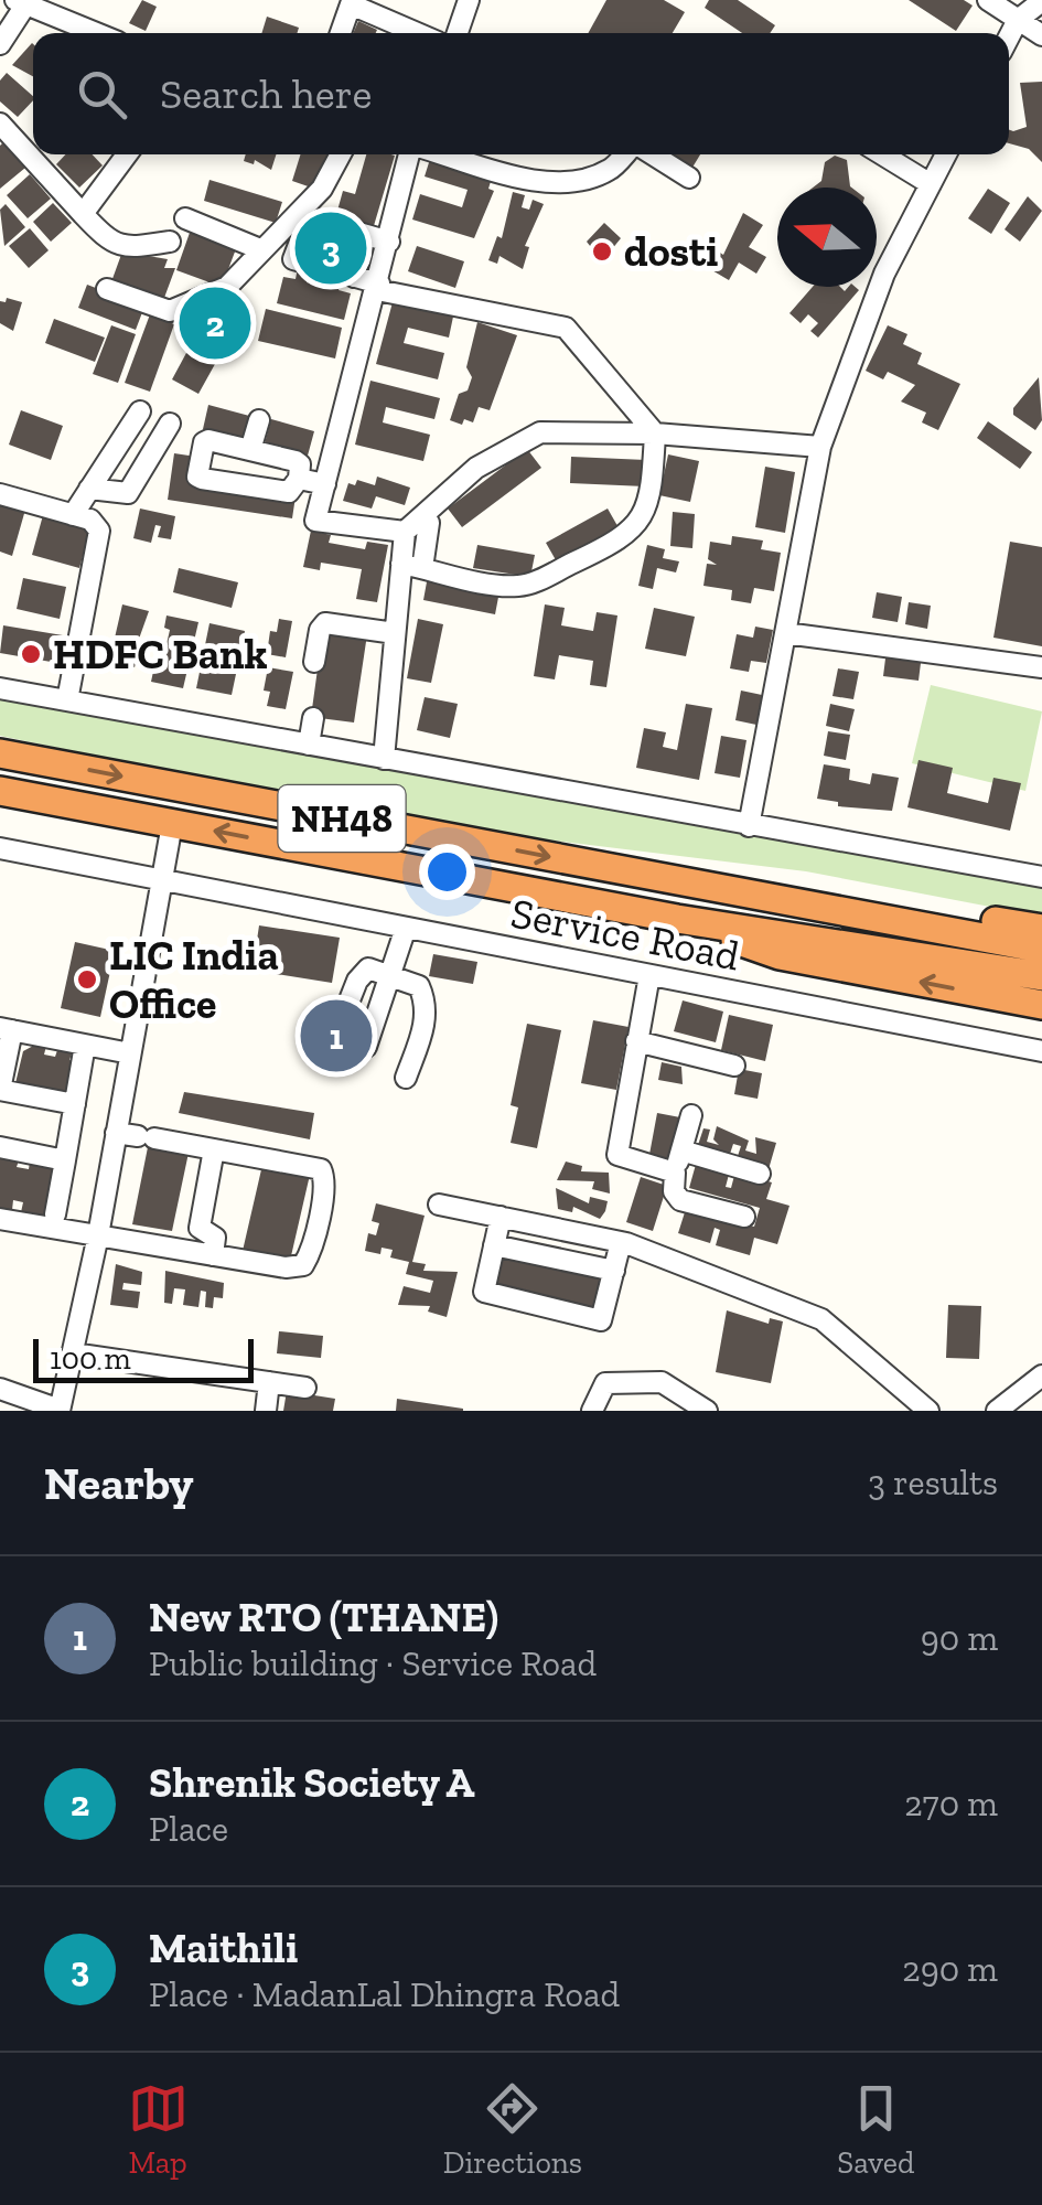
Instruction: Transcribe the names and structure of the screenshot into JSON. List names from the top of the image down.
{
  "streets": {
    "highway": ["NH48"],
    "street": ["Service Road"]
  },
  "places": ["dosti", "HDFC Bank", "LIC India Office"],
  "scale_bar": "100 m",
  "north": "left",
  "page": {
    "search": "Search here",
    "pins": ["3", "2", "1"],
    "scale": "100 m",
    "heading": ["Nearby", "3 results"],
    "list": [
      {
        "mark": "1",
        "name": "New RTO (THANE)",
        "note": "Public building · Service Road",
        "value": "90 m"
      },
      {
        "mark": "2",
        "name": "Shrenik Society A",
        "note": "Place",
        "value": "270 m"
      },
      {
        "mark": "3",
        "name": "Maithili",
        "note": "Place · MadanLal Dhingra Road",
        "value": "290 m"
      }
    ],
    "nav": ["Map", "Directions", "Saved"]
  }
}
